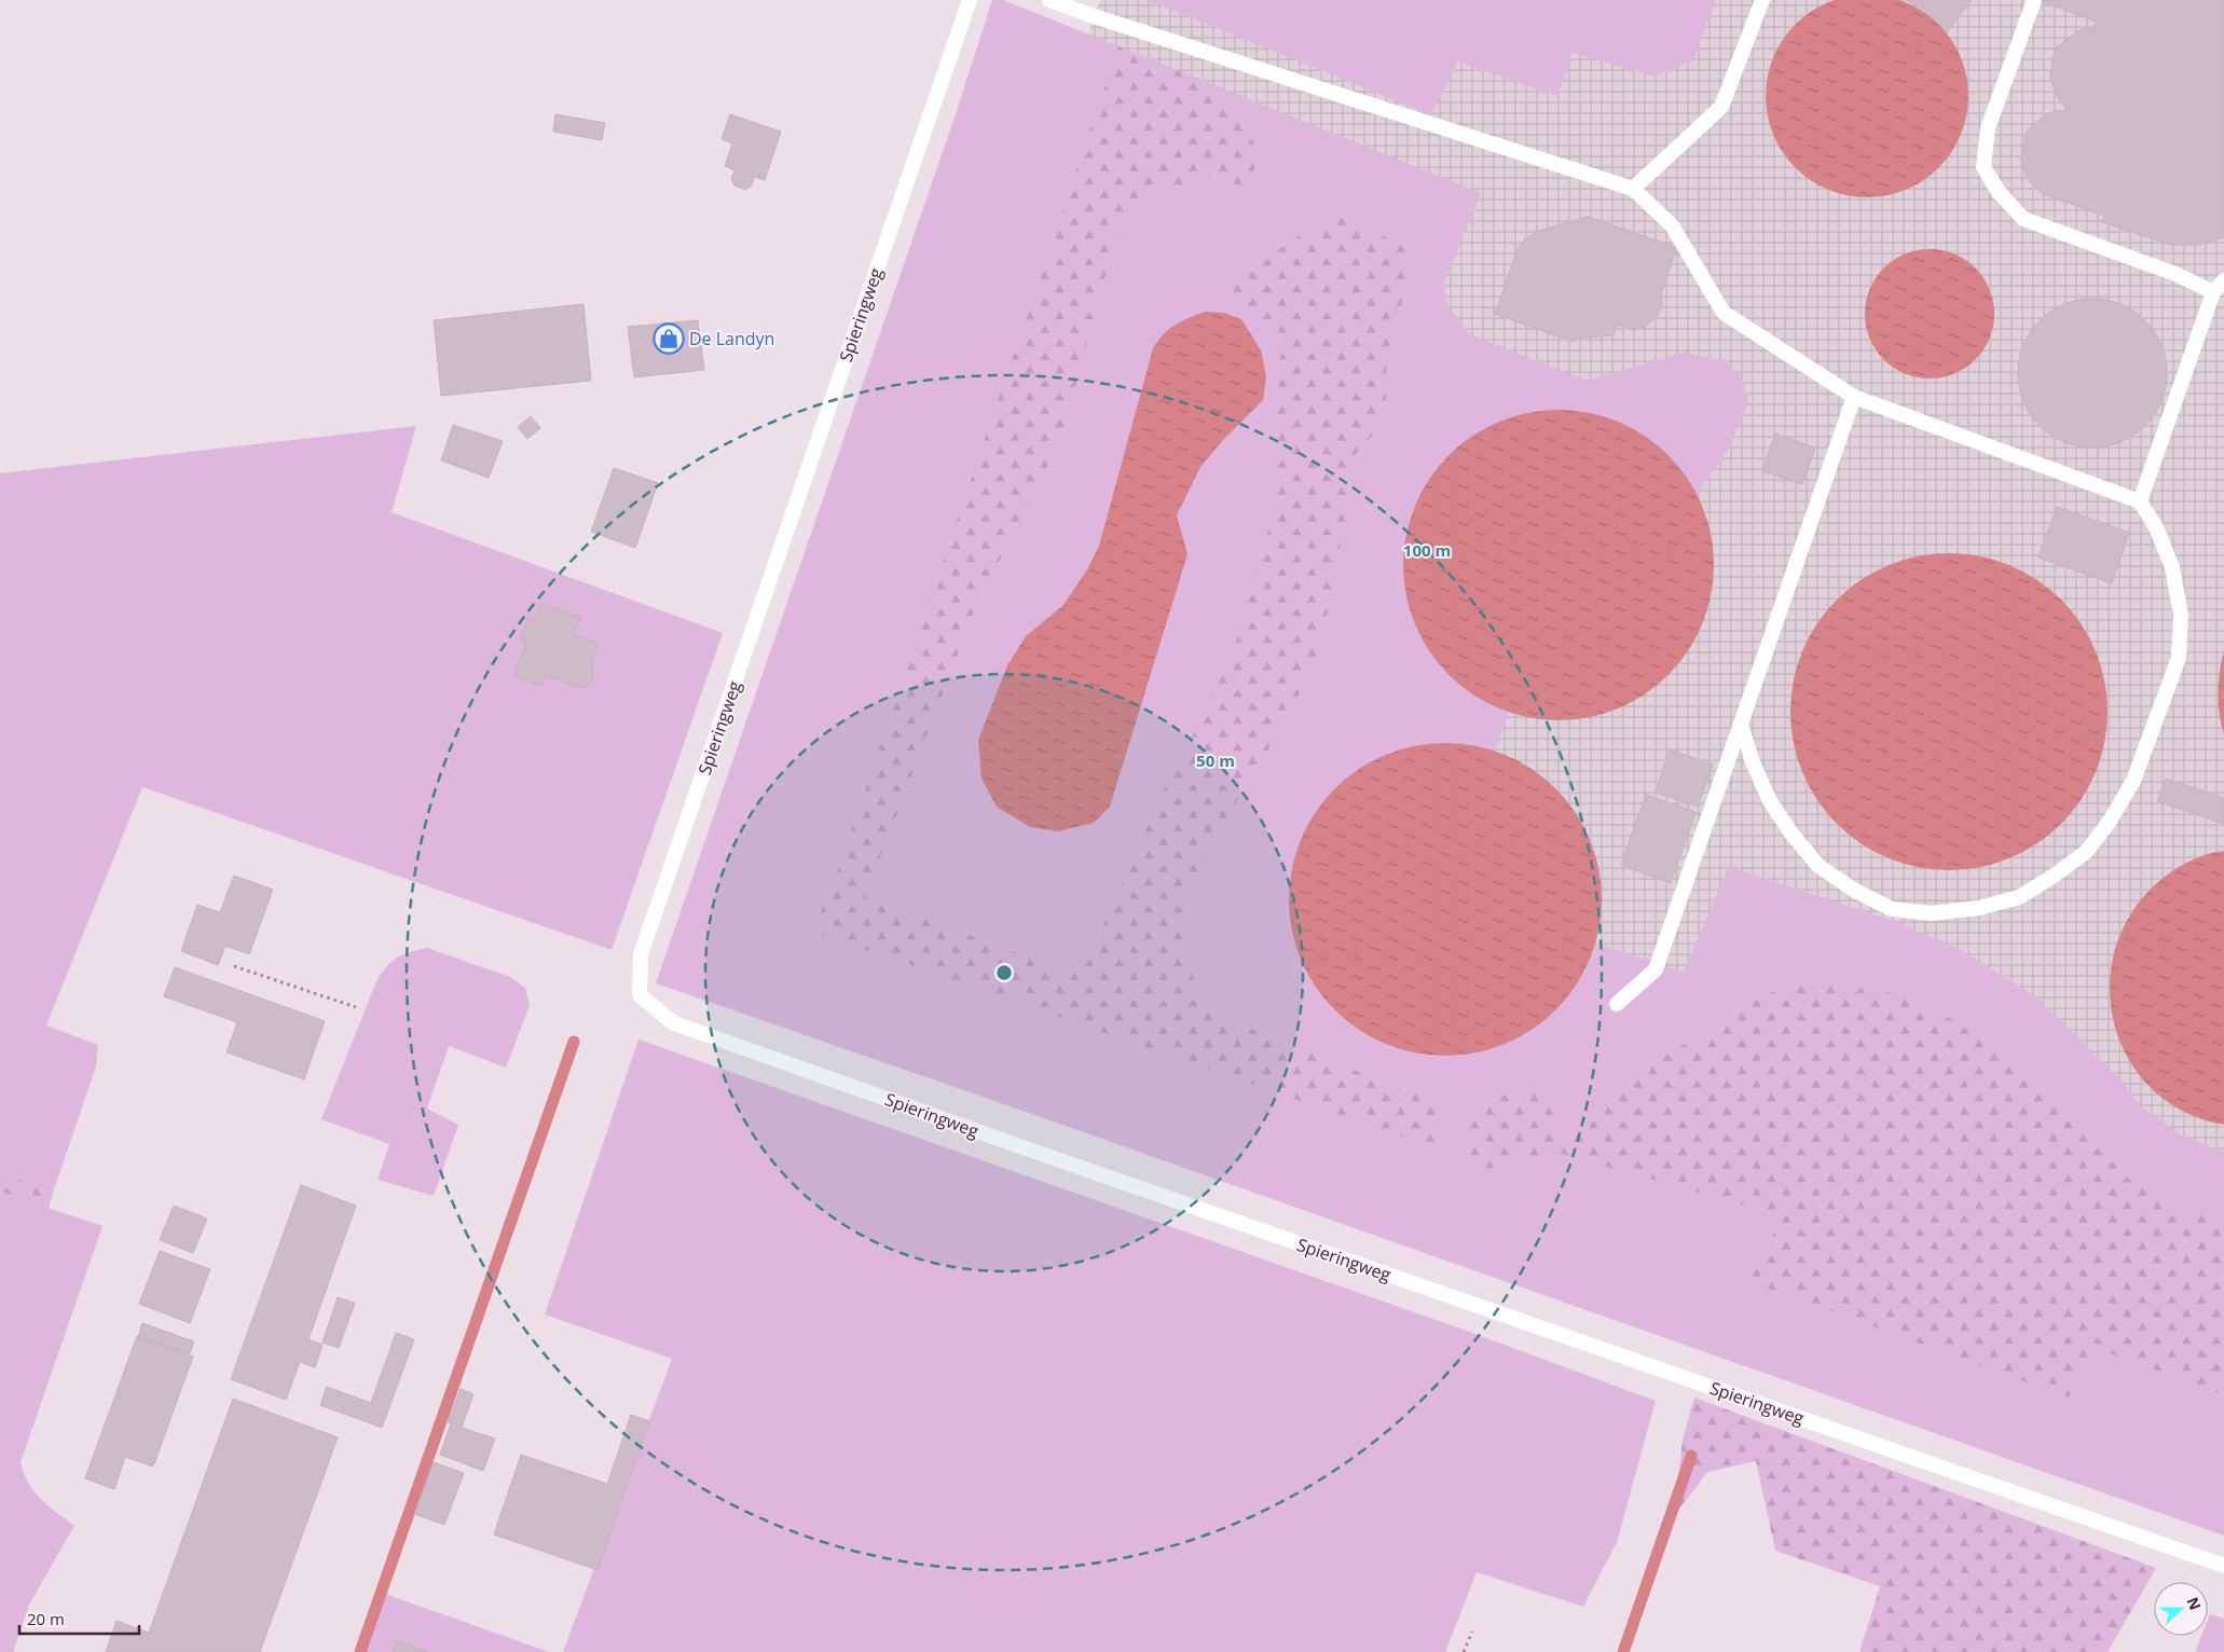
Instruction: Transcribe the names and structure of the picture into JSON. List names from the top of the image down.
{
  "streets": {
    "street": ["Spieringweg"]
  },
  "places": {
    "shop": ["De Landyn"]
  },
  "scale_bar": "20 m",
  "north": "right",
  "rings": ["100 m", "50 m"]
}
